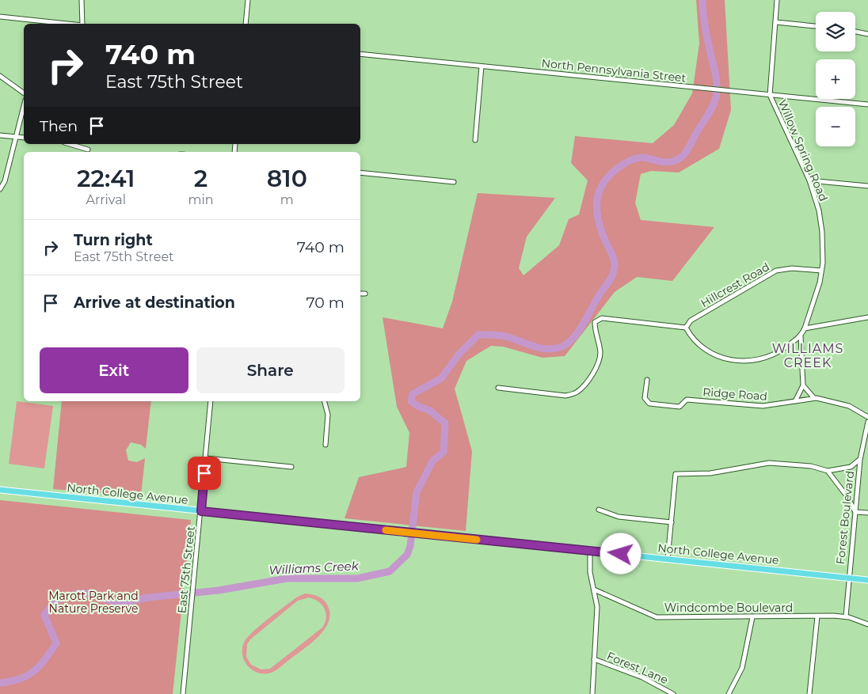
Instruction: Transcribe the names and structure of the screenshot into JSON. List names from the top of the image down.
{
  "streets": {
    "main road": ["North College Avenue"],
    "street": [
      "North Pennsylvania Street",
      "Willow Spring Road",
      "Hillcrest Road",
      "Ridge Road",
      "Forest Boulevard",
      "East 75th Street",
      "Windcombe Boulevard",
      "Forest Lane"
    ]
  },
  "crossings": [
    ["North Pennsylvania Street", "Willow Spring Road"],
    ["Willow Spring Road", "Hillcrest Road"],
    ["North College Avenue", "Forest Boulevard"],
    ["North College Avenue", "East 75th Street"],
    ["Forest Boulevard", "Windcombe Boulevard"]
  ],
  "districts": ["WILLIAMS CREEK"],
  "water": ["Williams Creek"],
  "parks": ["Marott Park and Nature Preserve"],
  "page": {
    "map_buttons": ["+", "−"],
    "turn": ["740 m", "East 75th Street"],
    "then": "Then",
    "eta": [
      "22:41",
      "Arrival",
      "2",
      "min",
      "810",
      "m"
    ],
    "list": [
      {
        "name": "Turn right",
        "note": "East 75th Street",
        "value": "740 m"
      },
      {
        "name": "Arrive at destination",
        "value": "70 m"
      }
    ],
    "buttons": ["Exit", "Share"]
  }
}
